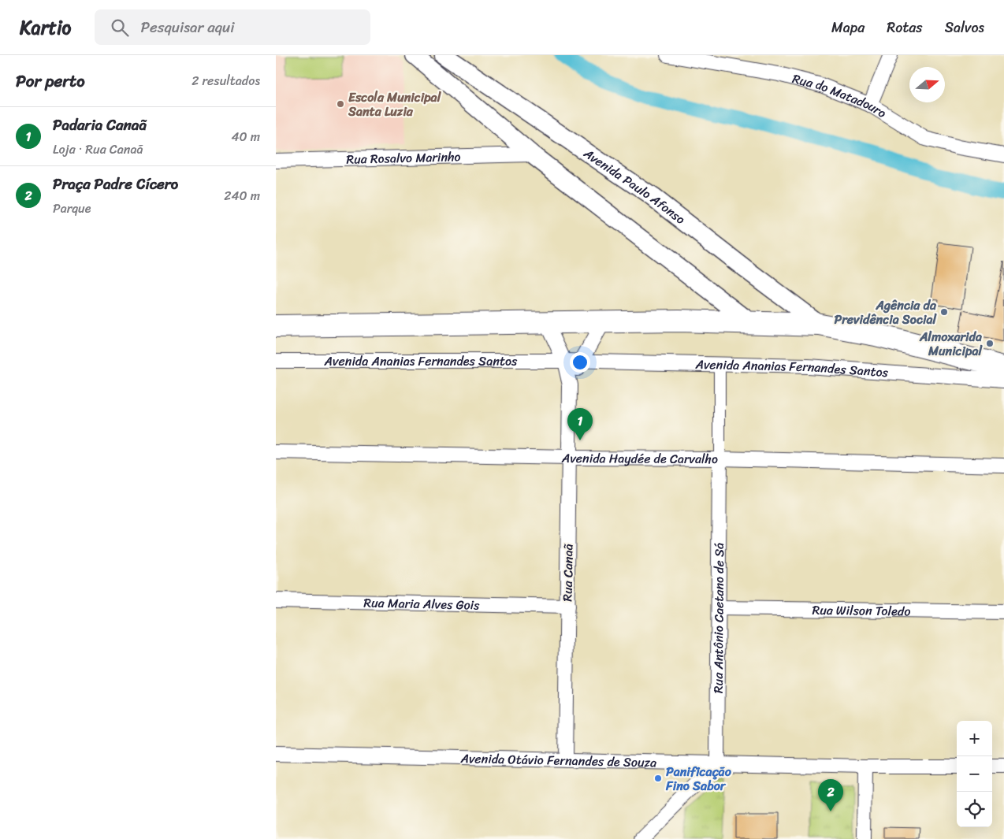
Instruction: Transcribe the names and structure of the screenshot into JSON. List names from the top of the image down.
{
  "streets": {
    "street": [
      "Rua do Matadouro",
      "Rua Rosalvo Marinho",
      "Avenida Paulo Afonso",
      "Avenida Ananias Fernandes Santos",
      "Avenida Haydée de Carvalho",
      "Rua Canaã",
      "Rua Maria Alves Gois",
      "Rua Wilson Toledo",
      "Rua Antônio Caetano de Sá",
      "Avenida Otávio Fernandes de Souza"
    ]
  },
  "crossings": [
    ["Avenida Ananias Fernandes Santos", "Rua Canaã"],
    ["Avenida Ananias Fernandes Santos", "Rua Antônio Caetano de Sá"],
    ["Avenida Haydée de Carvalho", "Rua Canaã"],
    ["Avenida Haydée de Carvalho", "Rua Antônio Caetano de Sá"],
    ["Rua Canaã", "Rua Maria Alves Gois"],
    ["Rua Canaã", "Avenida Otávio Fernandes de Souza"],
    ["Rua Wilson Toledo", "Rua Antônio Caetano de Sá"],
    ["Rua Antônio Caetano de Sá", "Avenida Otávio Fernandes de Souza"]
  ],
  "places": [
    "Escola Municipal Santa Luzia",
    "Agência da Previdência Social",
    "Almoxarida Municipal",
    "Panificação Fino Sabor"
  ],
  "north": "right",
  "page": {
    "header": "Kartio",
    "search": "Pesquisar aqui",
    "nav": ["Mapa", "Rotas", "Salvos"],
    "heading": ["Por perto", "2 resultados"],
    "list": [
      {
        "mark": "1",
        "name": "Padaria Canaã",
        "note": "Loja · Rua Canaã",
        "value": "40 m"
      },
      {
        "mark": "2",
        "name": "Praça Padre Cícero",
        "note": "Parque",
        "value": "240 m"
      }
    ],
    "pins": ["1", "2"],
    "map_buttons": ["+", "−"]
  }
}
